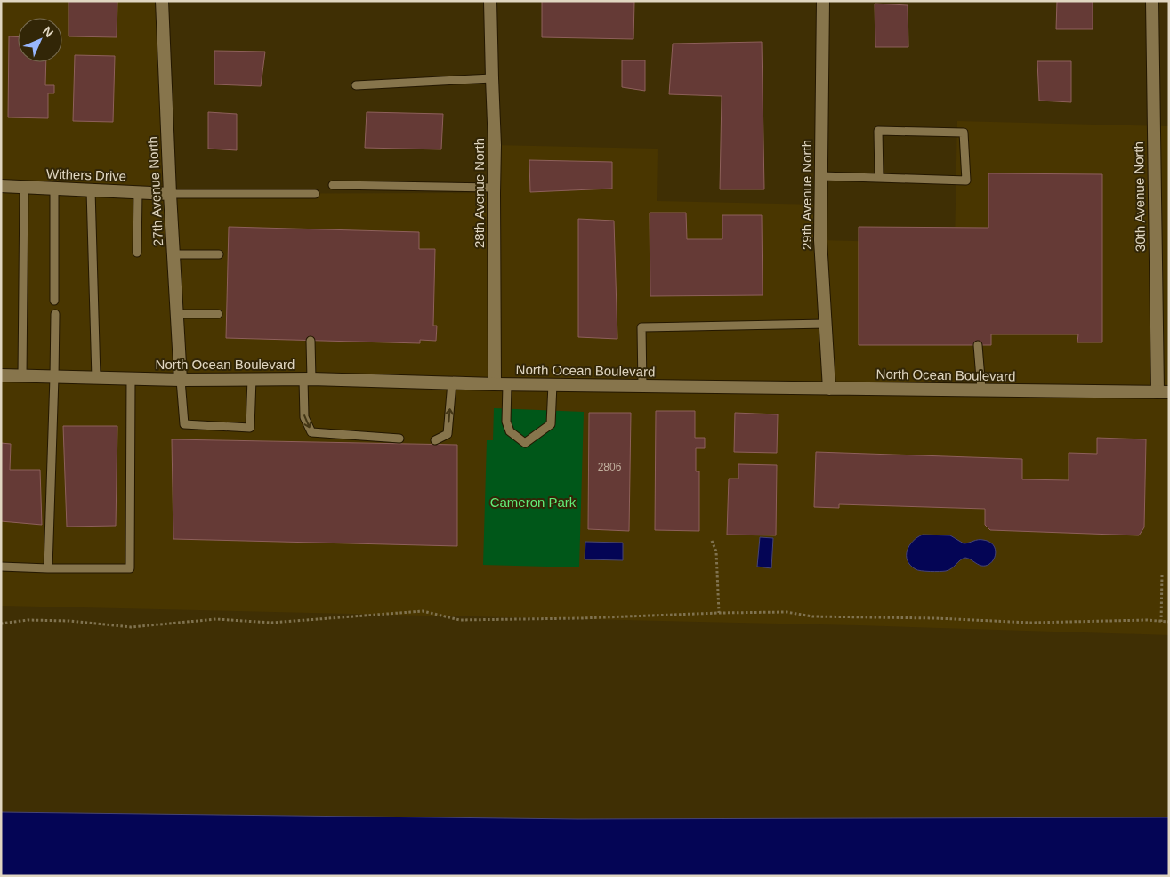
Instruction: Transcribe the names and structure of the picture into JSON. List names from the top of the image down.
{
  "streets": {
    "main road": [
      "Withers Drive",
      "27th Avenue North",
      "28th Avenue North",
      "29th Avenue North",
      "30th Avenue North",
      "North Ocean Boulevard"
    ]
  },
  "crossings": [
    ["Withers Drive", "27th Avenue North"],
    ["27th Avenue North", "North Ocean Boulevard"],
    ["28th Avenue North", "North Ocean Boulevard"],
    ["29th Avenue North", "North Ocean Boulevard"],
    ["30th Avenue North", "North Ocean Boulevard"]
  ],
  "parks": ["Cameron Park"],
  "house_numbers": ["2806"],
  "north": "top right"
}
